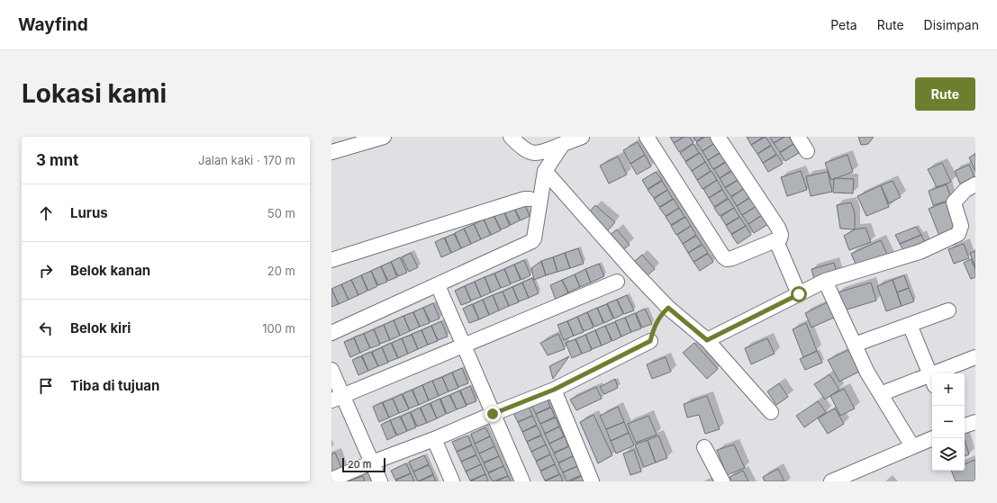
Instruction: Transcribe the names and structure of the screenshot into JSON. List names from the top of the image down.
{
  "scale_bar": "20 m",
  "page": {
    "header": "Wayfind",
    "nav": ["Peta", "Rute", "Disimpan"],
    "buttons": "Rute",
    "title": "Lokasi kami",
    "heading": ["3 mnt", "Jalan kaki · 170 m"],
    "list": [
      ["Lurus", "50 m"],
      ["Belok kanan", "20 m"],
      ["Belok kiri", "100 m"],
      "Tiba di tujuan"
    ],
    "map_buttons": ["+", "−"],
    "scale": "20 m"
  }
}
